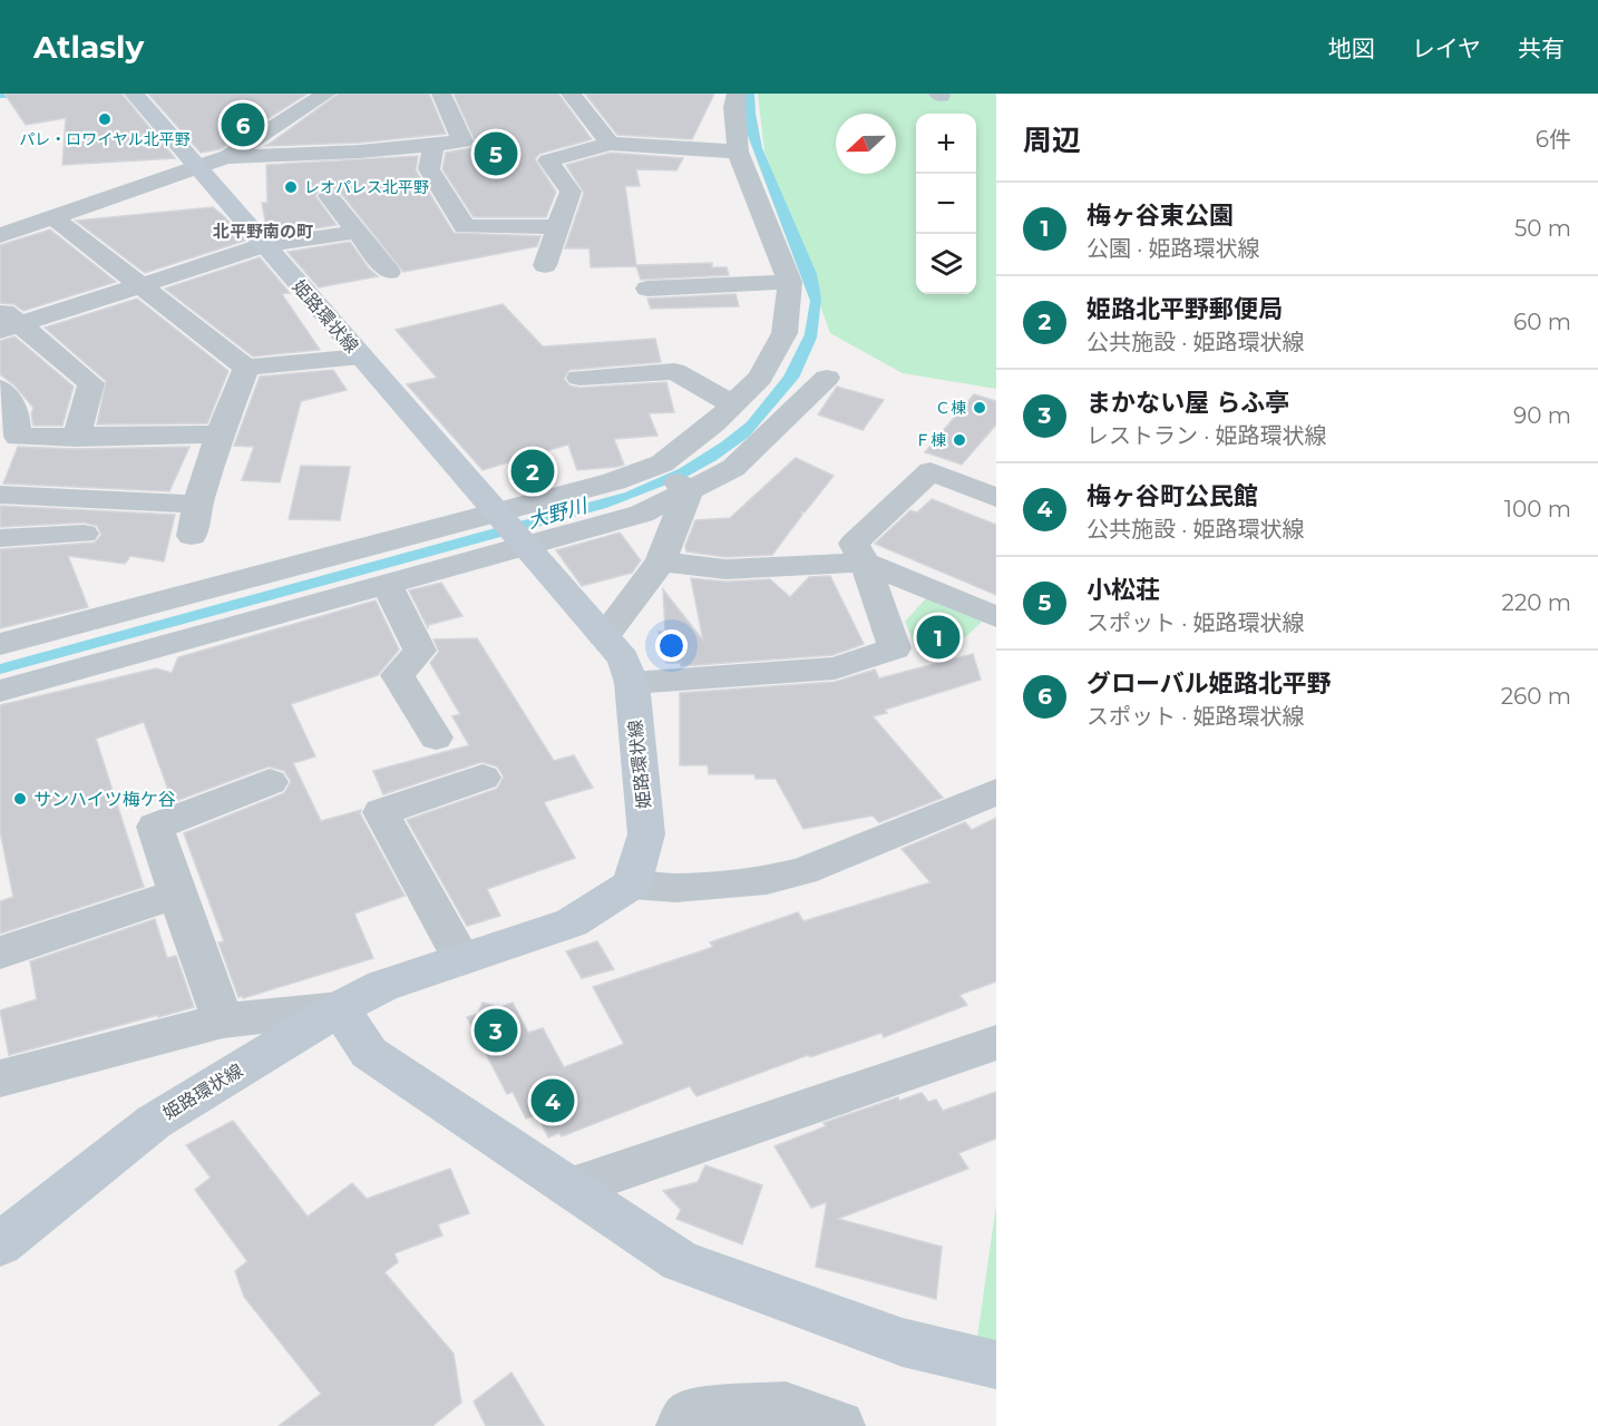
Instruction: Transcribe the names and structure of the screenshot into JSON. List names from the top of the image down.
{
  "streets": {
    "main road": ["姫路環状線"]
  },
  "districts": ["北平野南の町"],
  "water": ["大野川"],
  "places": [
    "パレ・ロワイヤル北平野",
    "レオパレス北平野",
    "Ｃ棟",
    "Ｆ棟",
    "サンハイツ梅ケ谷"
  ],
  "north": "left",
  "page": {
    "header": "Atlasly",
    "nav": ["地図", "レイヤ", "共有"],
    "heading": ["周辺", "6件"],
    "pins": [
      "6",
      "5",
      "2",
      "1",
      "3",
      "4"
    ],
    "map_buttons": ["+", "−"],
    "list": [
      {
        "mark": "1",
        "name": "梅ヶ谷東公園",
        "note": "公園 · 姫路環状線",
        "value": "50 m"
      },
      {
        "mark": "2",
        "name": "姫路北平野郵便局",
        "note": "公共施設 · 姫路環状線",
        "value": "60 m"
      },
      {
        "mark": "3",
        "name": "まかない屋 らふ亭",
        "note": "レストラン · 姫路環状線",
        "value": "90 m"
      },
      {
        "mark": "4",
        "name": "梅ヶ谷町公民館",
        "note": "公共施設 · 姫路環状線",
        "value": "100 m"
      },
      {
        "mark": "5",
        "name": "小松荘",
        "note": "スポット · 姫路環状線",
        "value": "220 m"
      },
      {
        "mark": "6",
        "name": "グローバル姫路北平野",
        "note": "スポット · 姫路環状線",
        "value": "260 m"
      }
    ]
  }
}
